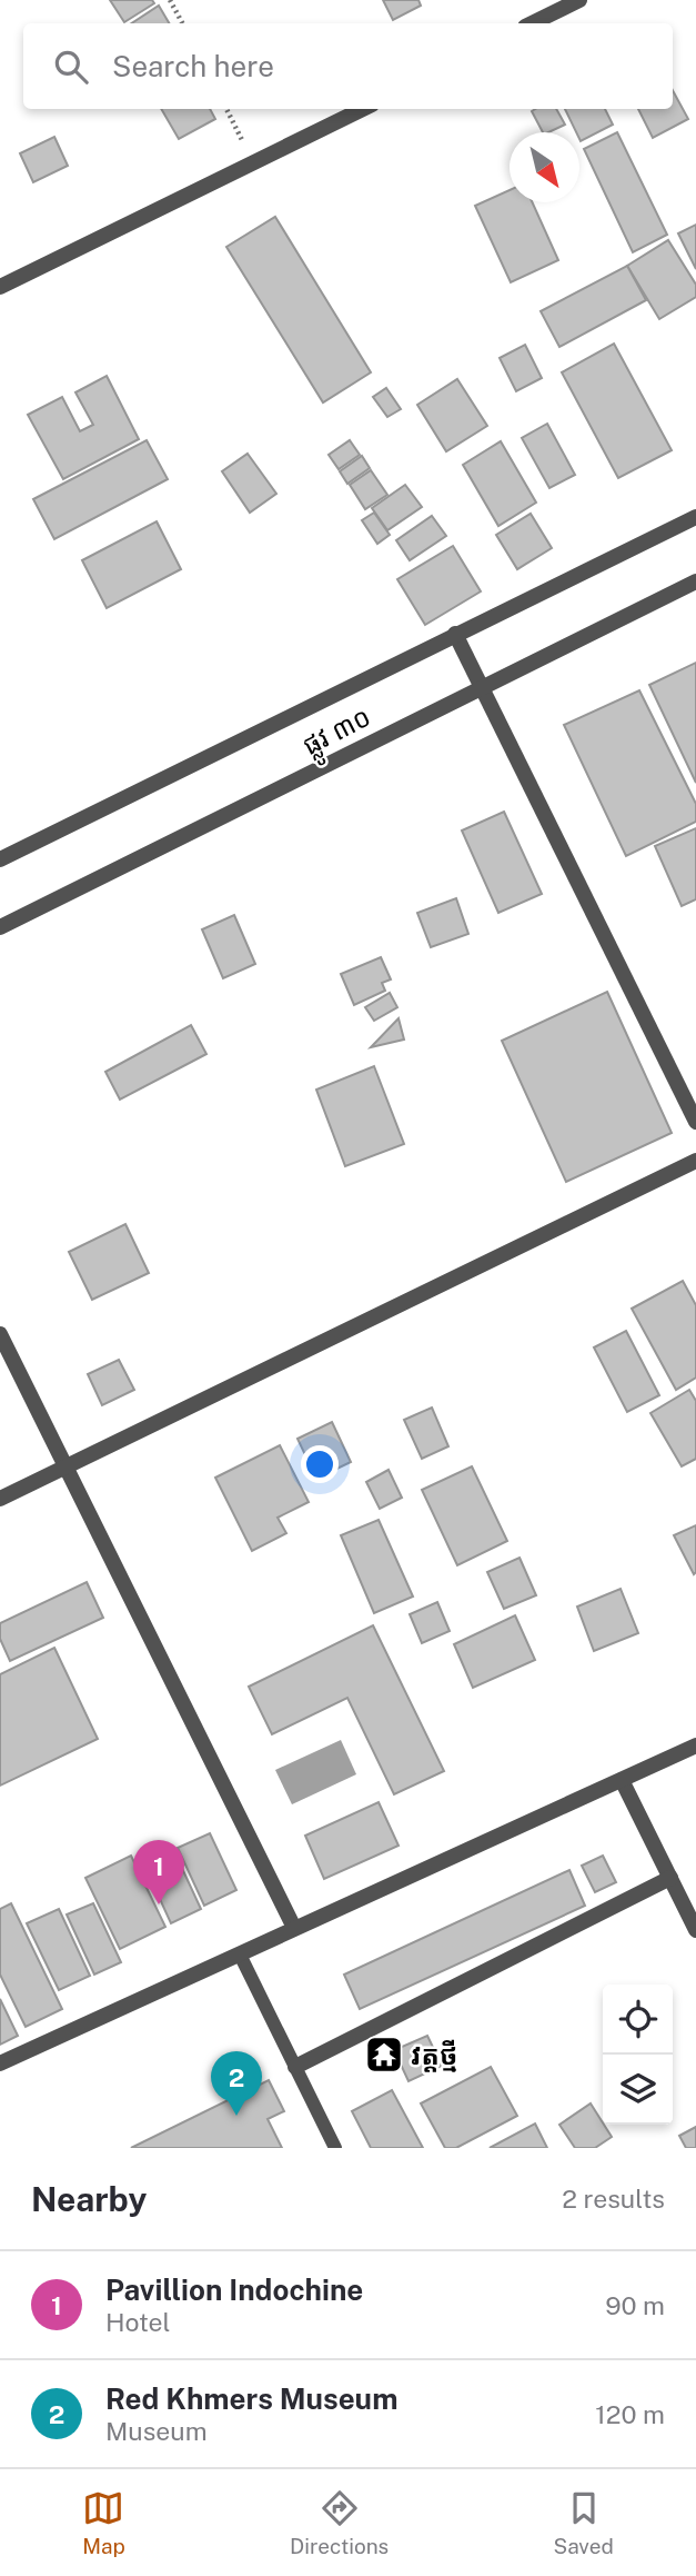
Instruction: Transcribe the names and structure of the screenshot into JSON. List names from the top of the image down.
{
  "streets": {
    "street": ["ផ្លូវ ៣០"]
  },
  "places": {
    "temple": ["វត្តថ្មី"]
  },
  "north": "bottom right",
  "page": {
    "search": "Search here",
    "pins": ["1", "2"],
    "heading": ["Nearby", "2 results"],
    "list": [
      {
        "mark": "1",
        "name": "Pavillion Indochine",
        "note": "Hotel",
        "value": "90 m"
      },
      {
        "mark": "2",
        "name": "Red Khmers Museum",
        "note": "Museum",
        "value": "120 m"
      }
    ],
    "nav": ["Map", "Directions", "Saved"]
  }
}
